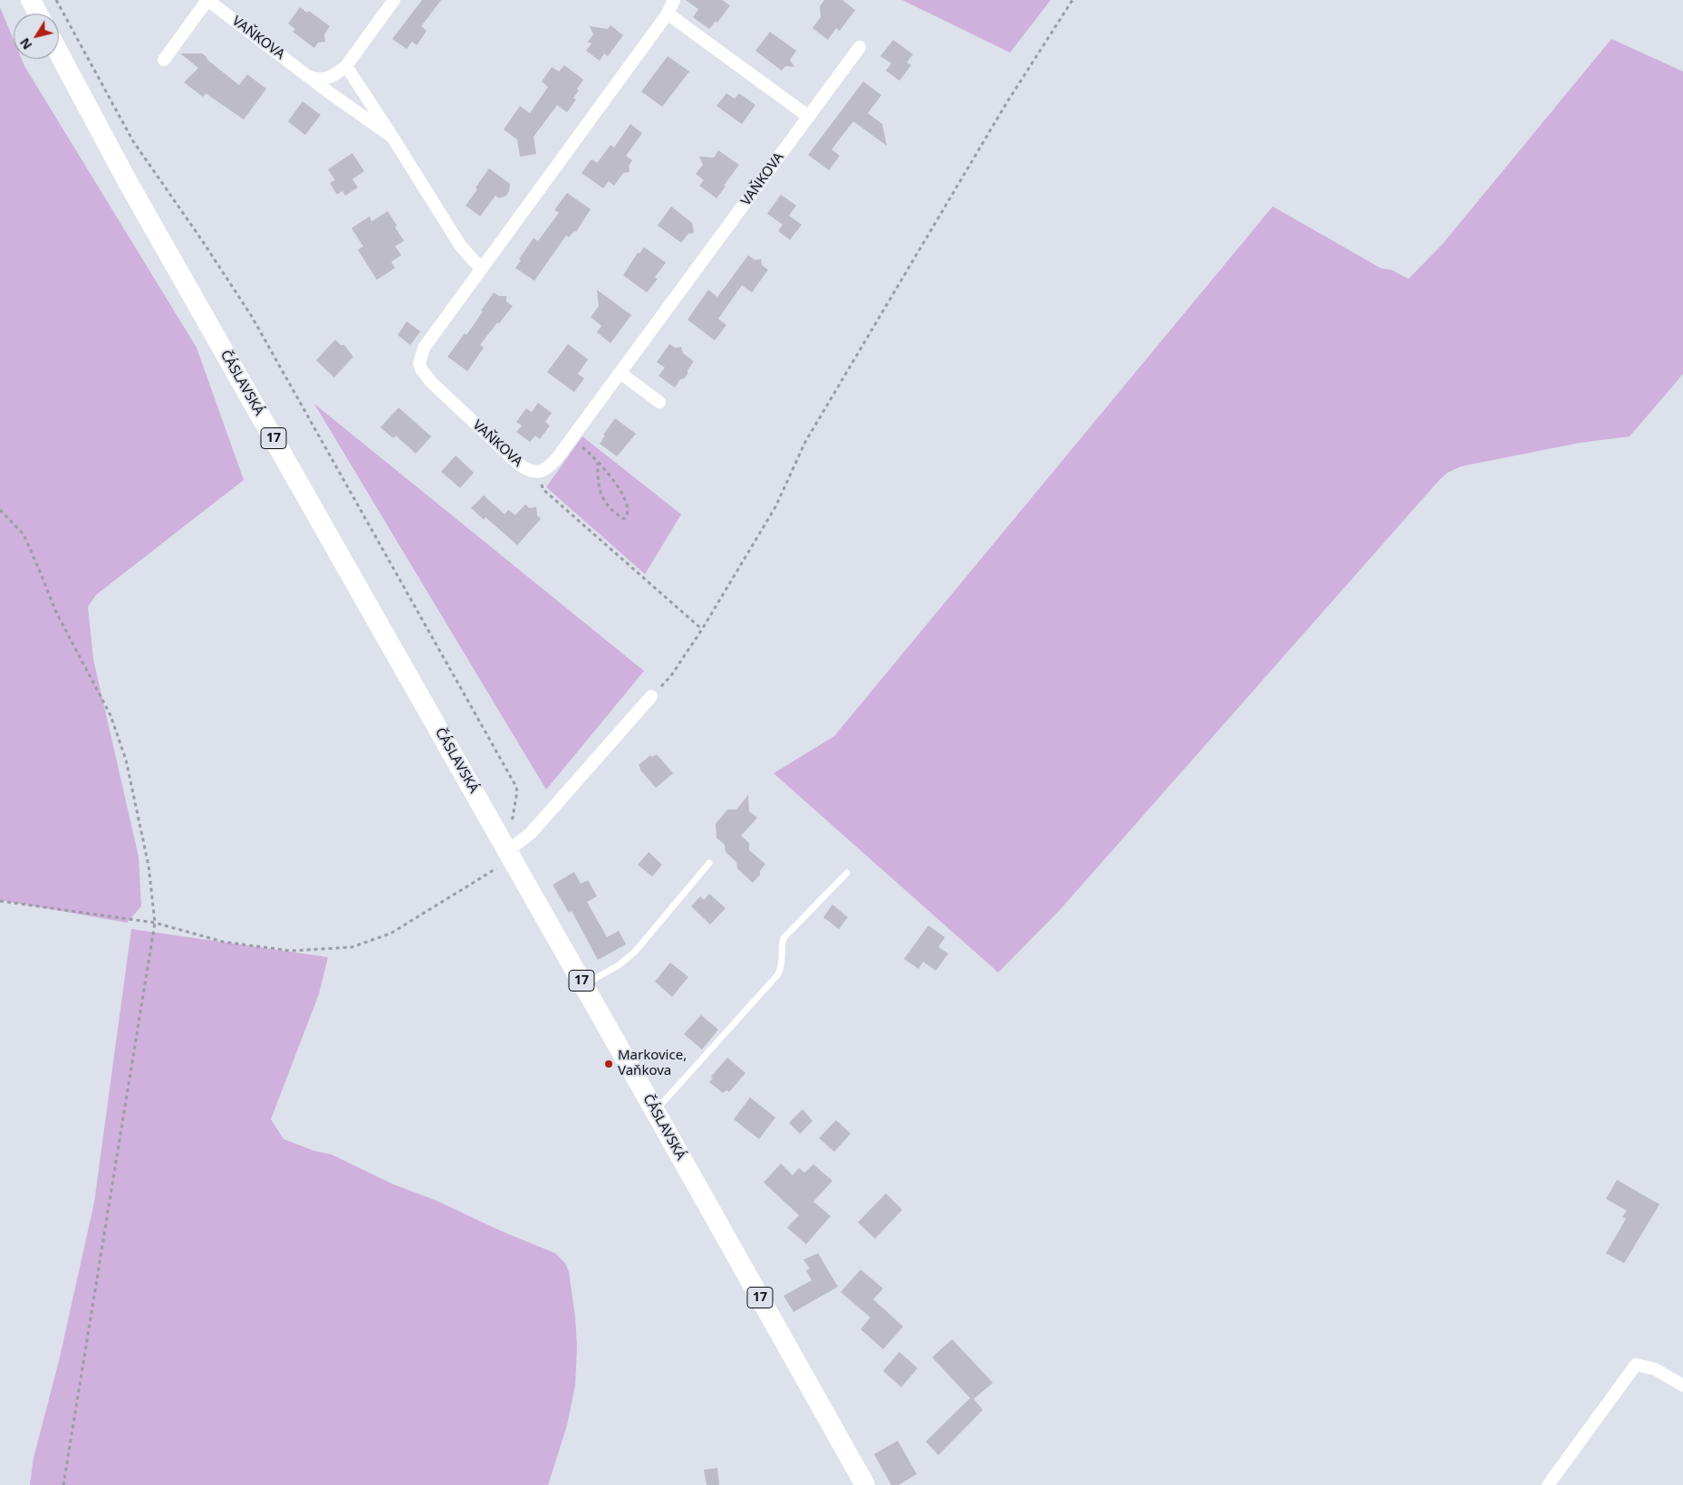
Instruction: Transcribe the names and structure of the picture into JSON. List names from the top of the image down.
{
  "streets": {
    "main road": ["ČÁSLAVSKÁ", "17"],
    "street": ["VAŇKOVA"]
  },
  "places": ["Markovice, Vaňkova"],
  "north": "bottom left"
}
